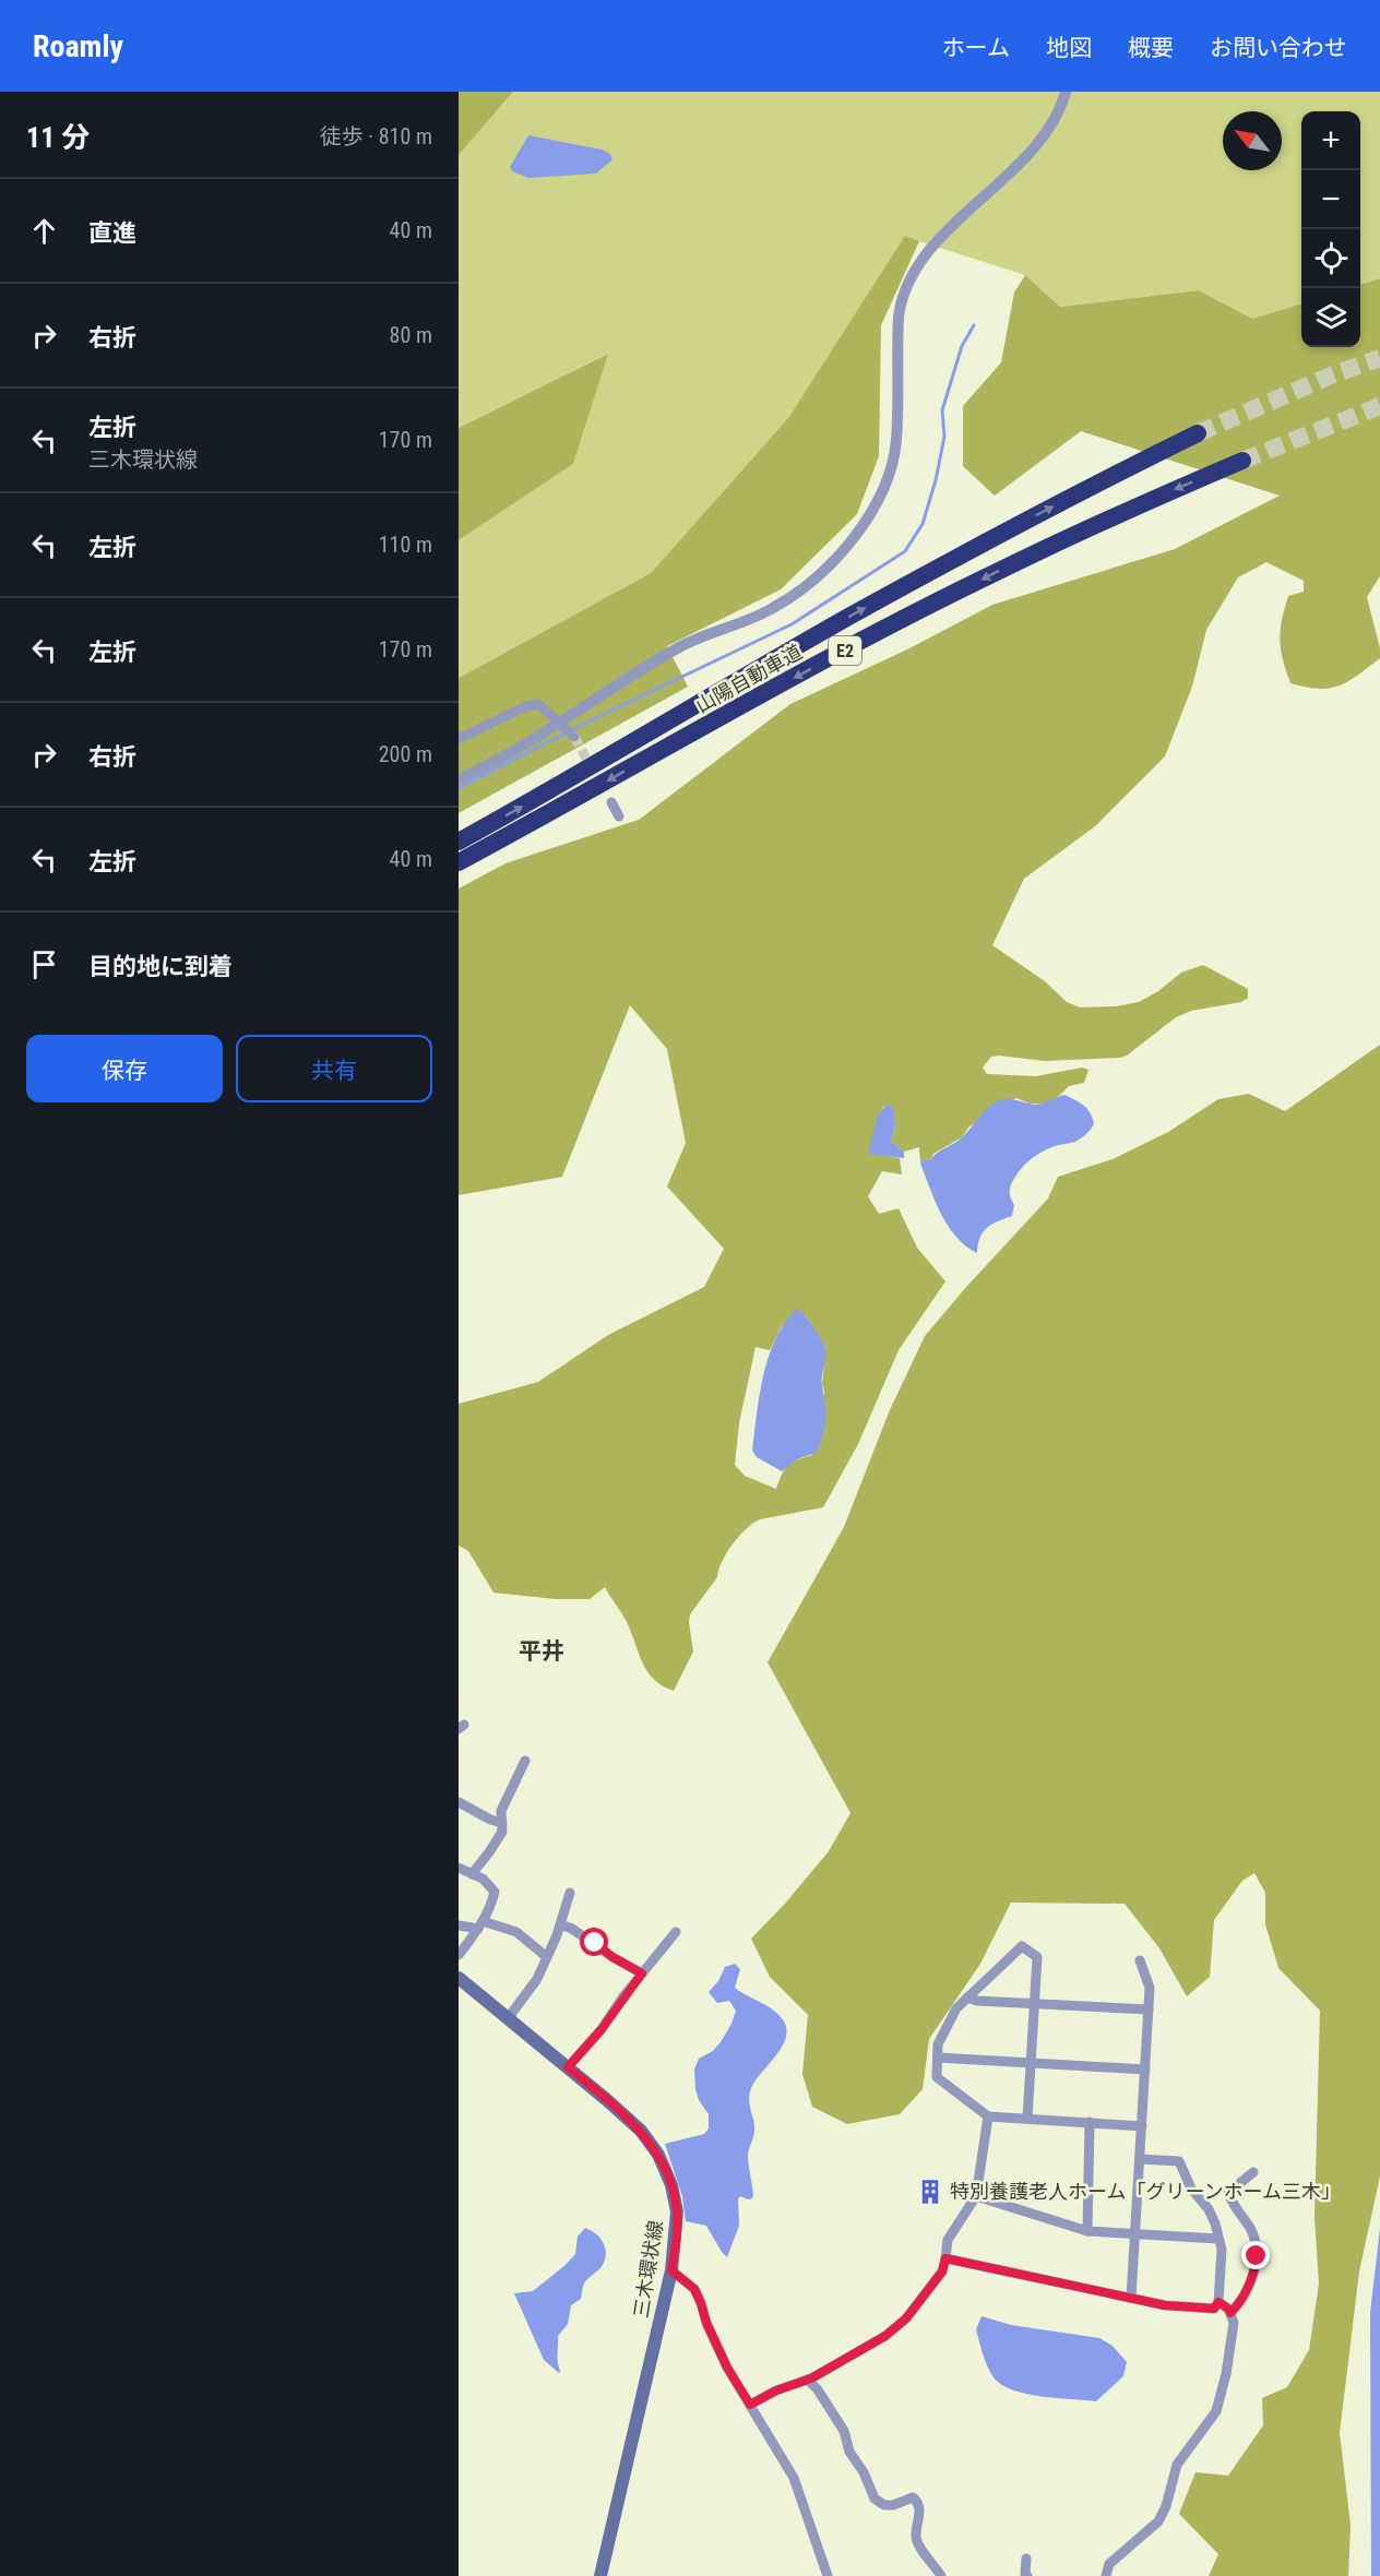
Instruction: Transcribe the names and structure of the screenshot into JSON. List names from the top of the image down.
{
  "streets": {
    "highway": ["E2", "山陽自動車道"],
    "main road": ["三木環状線"]
  },
  "districts": ["平井"],
  "places": {
    "building": ["特別養護老人ホーム「グリーンホーム三木」"]
  },
  "north": "top left",
  "page": {
    "header": "Roamly",
    "nav": [
      "ホーム",
      "地図",
      "概要",
      "お問い合わせ"
    ],
    "heading": ["11 分", "徒歩 · 810 m"],
    "map_buttons": ["+", "−"],
    "list": [
      ["直進", "40 m"],
      ["右折", "80 m"],
      ["左折", "三木環状線", "170 m"],
      ["左折", "110 m"],
      ["左折", "170 m"],
      ["右折", "200 m"],
      ["左折", "40 m"],
      "目的地に到着"
    ],
    "buttons": ["保存", "共有"]
  }
}
